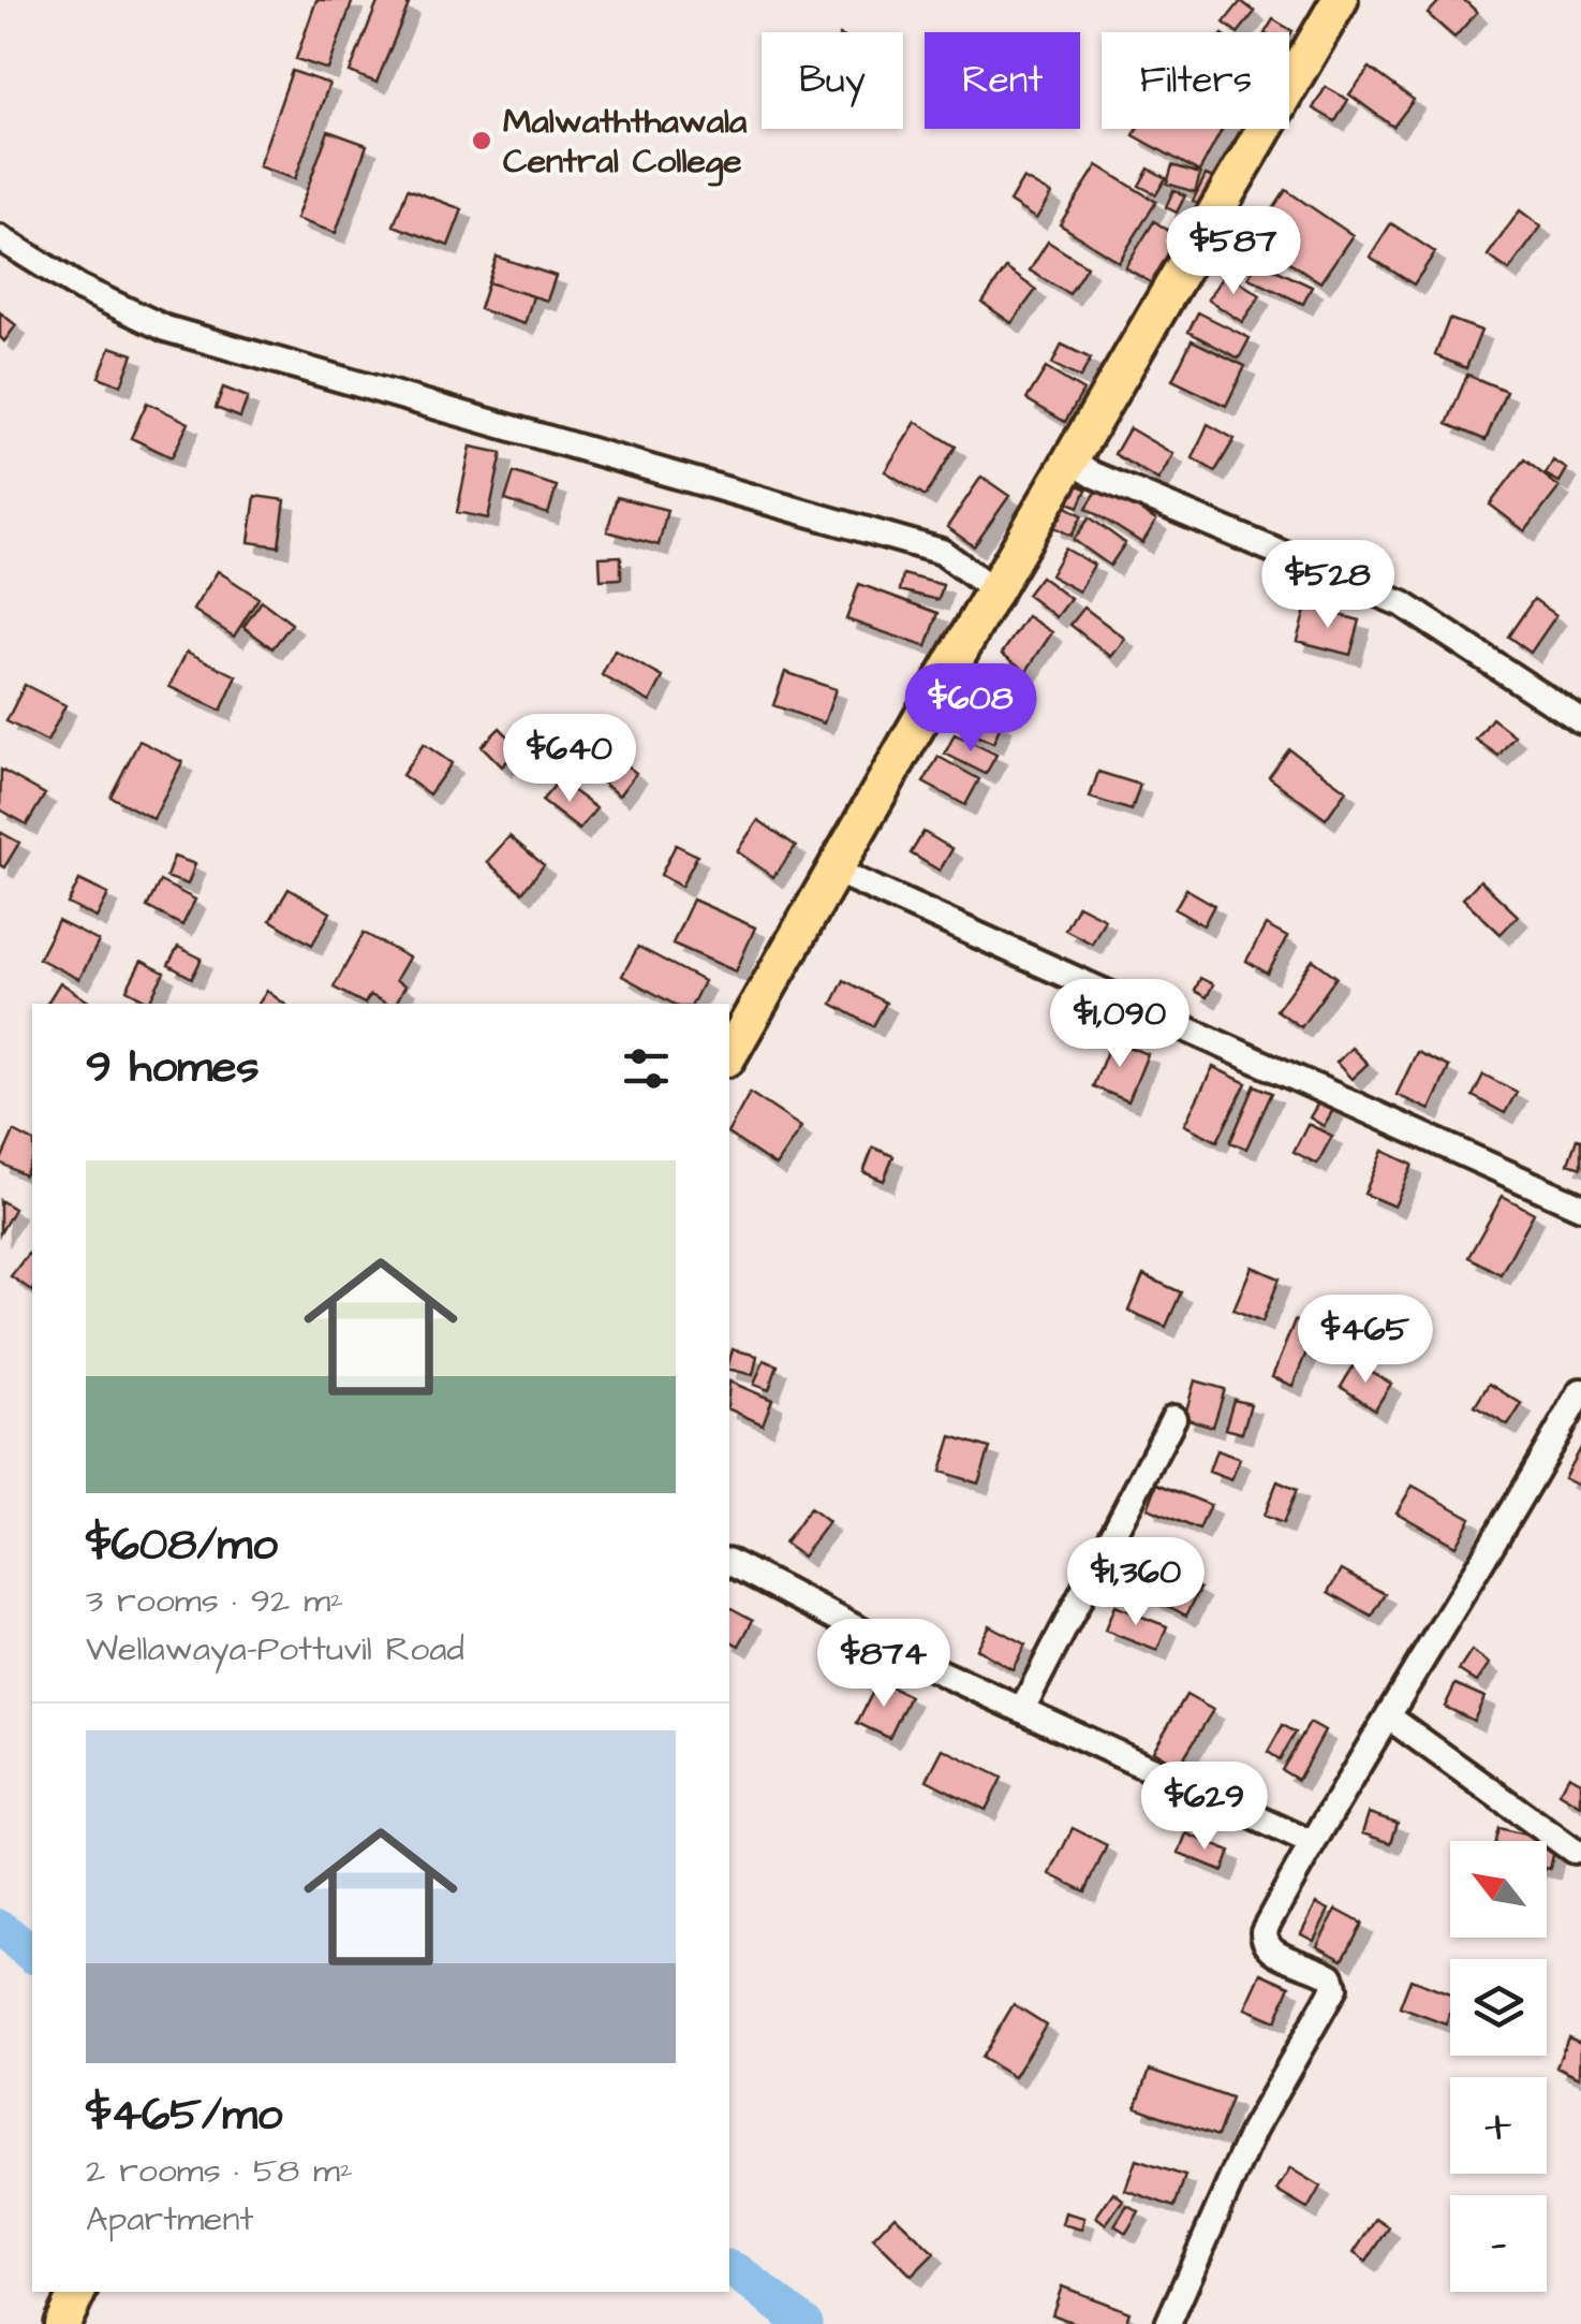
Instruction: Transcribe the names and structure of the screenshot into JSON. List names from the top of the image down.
{
  "places": ["Malwaththawala Central College"],
  "north": "top left",
  "page": {
    "chip": ["Buy", "Rent", "Filters"],
    "price": [
      "$587",
      "$528",
      "$608",
      "$640",
      "$1,090",
      "$465",
      "$1,360",
      "$874",
      "$629"
    ],
    "heading": "9 homes",
    "list": [
      {
        "name": "$608/mo",
        "note": "3 rooms · 92 m² · Wellawaya-Pottuvil Road"
      },
      {
        "name": "$465/mo",
        "note": "2 rooms · 58 m² · Apartment"
      }
    ],
    "map_buttons": ["+", "−"]
  }
}
